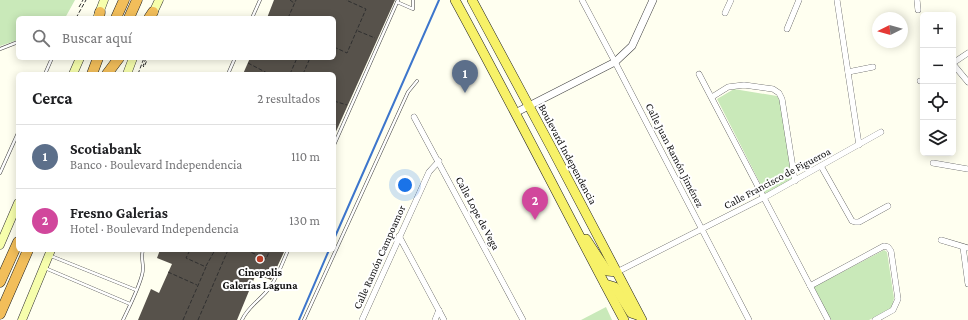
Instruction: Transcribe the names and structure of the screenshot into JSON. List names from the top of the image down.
{
  "streets": {
    "main road": ["Boulevard Independencia"],
    "street": [
      "Calle Juan Ramón Jiménez",
      "Calle Francisco de Figueroa",
      "Calle Lope de Vega",
      "Calle Ramón Campoamor"
    ]
  },
  "crossings": [
    ["Boulevard Independencia", "Calle Francisco de Figueroa"],
    ["Calle Juan Ramón Jiménez", "Calle Francisco de Figueroa"],
    ["Calle Lope de Vega", "Calle Ramón Campoamor"]
  ],
  "places": ["Cinepolis Galerías Laguna"],
  "north": "left",
  "page": {
    "map_buttons": ["+", "−"],
    "search": "Buscar aquí",
    "pins": ["1", "2"],
    "heading": ["Cerca", "2 resultados"],
    "list": [
      {
        "mark": "1",
        "name": "Scotiabank",
        "note": "Banco · Boulevard Independencia",
        "value": "110 m"
      },
      {
        "mark": "2",
        "name": "Fresno Galerias",
        "note": "Hotel · Boulevard Independencia",
        "value": "130 m"
      }
    ]
  }
}
